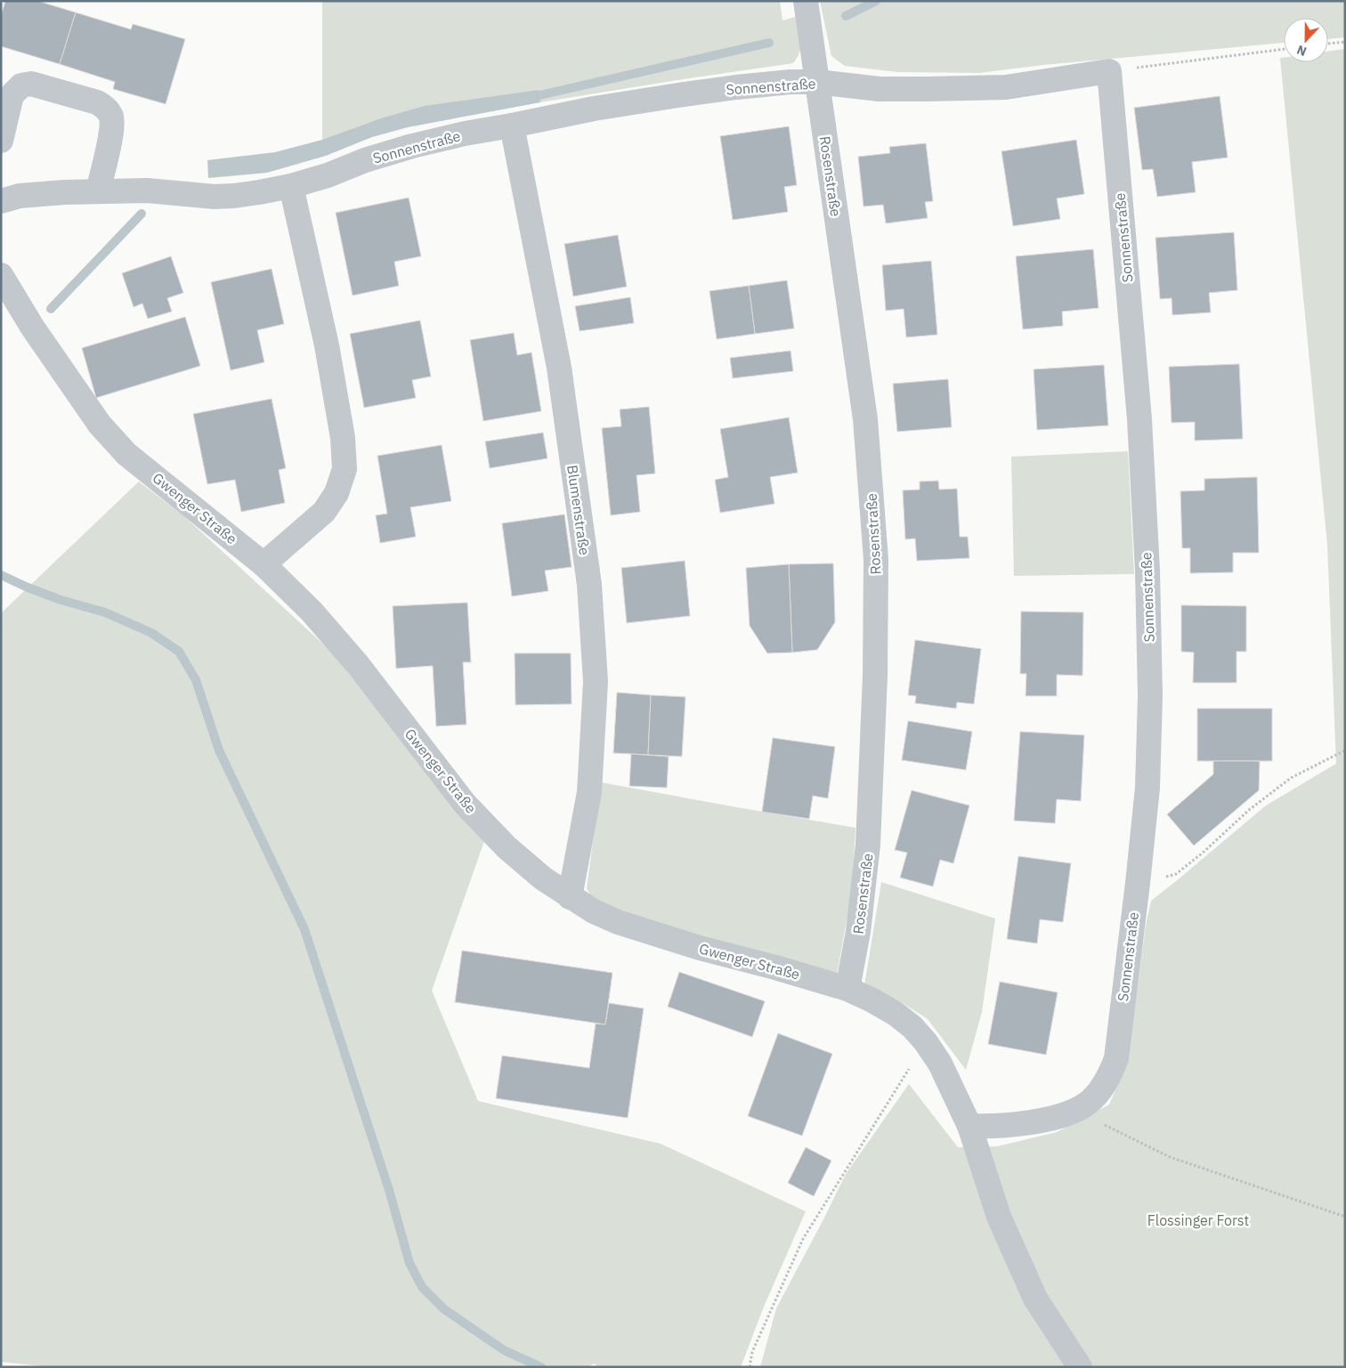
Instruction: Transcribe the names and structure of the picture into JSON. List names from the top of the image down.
{
  "streets": {
    "street": [
      "Sonnenstraße",
      "Rosenstraße",
      "Gwenger Straße",
      "Blumenstraße"
    ]
  },
  "crossings": [
    ["Sonnenstraße", "Rosenstraße"],
    ["Sonnenstraße", "Gwenger Straße"],
    ["Sonnenstraße", "Blumenstraße"],
    ["Rosenstraße", "Gwenger Straße"],
    ["Gwenger Straße", "Blumenstraße"]
  ],
  "parks": ["Flossinger Forst"],
  "north": "bottom"
}
